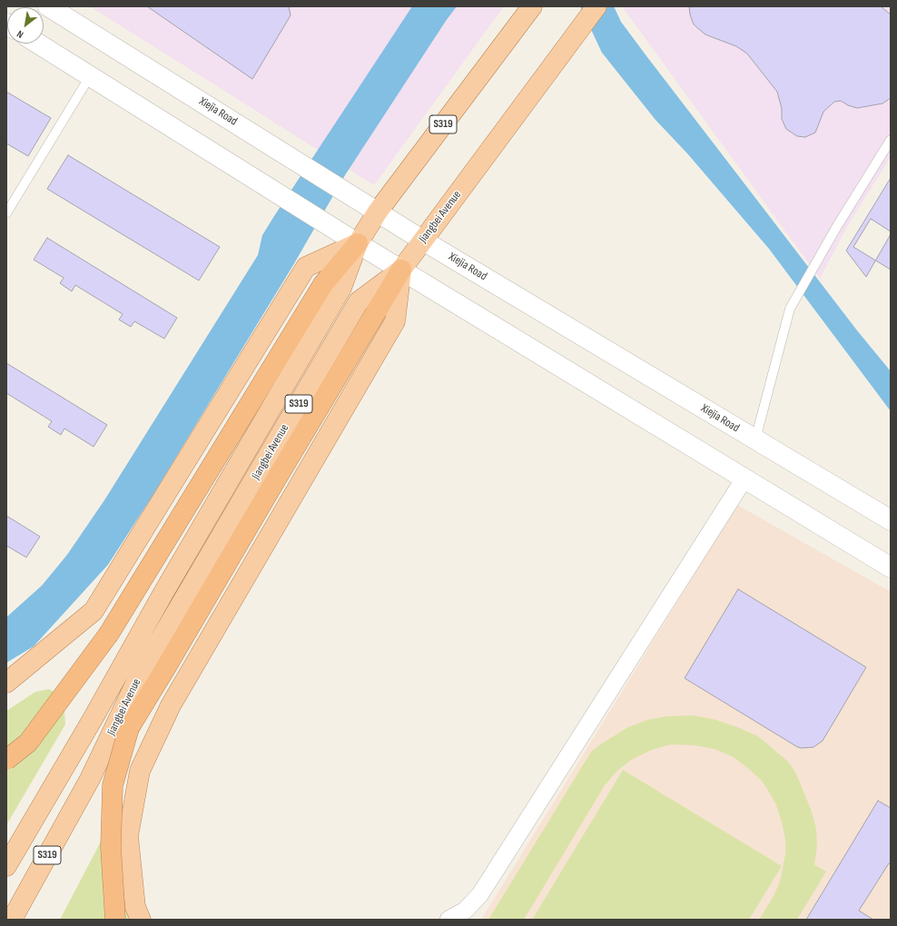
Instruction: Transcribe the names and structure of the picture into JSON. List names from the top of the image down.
{
  "streets": {
    "main road": ["Xiejia Road", "S319", "Jiangbei Avenue"]
  },
  "crossings": [
    ["Xiejia Road", "Jiangbei Avenue"]
  ],
  "north": "bottom left"
}
